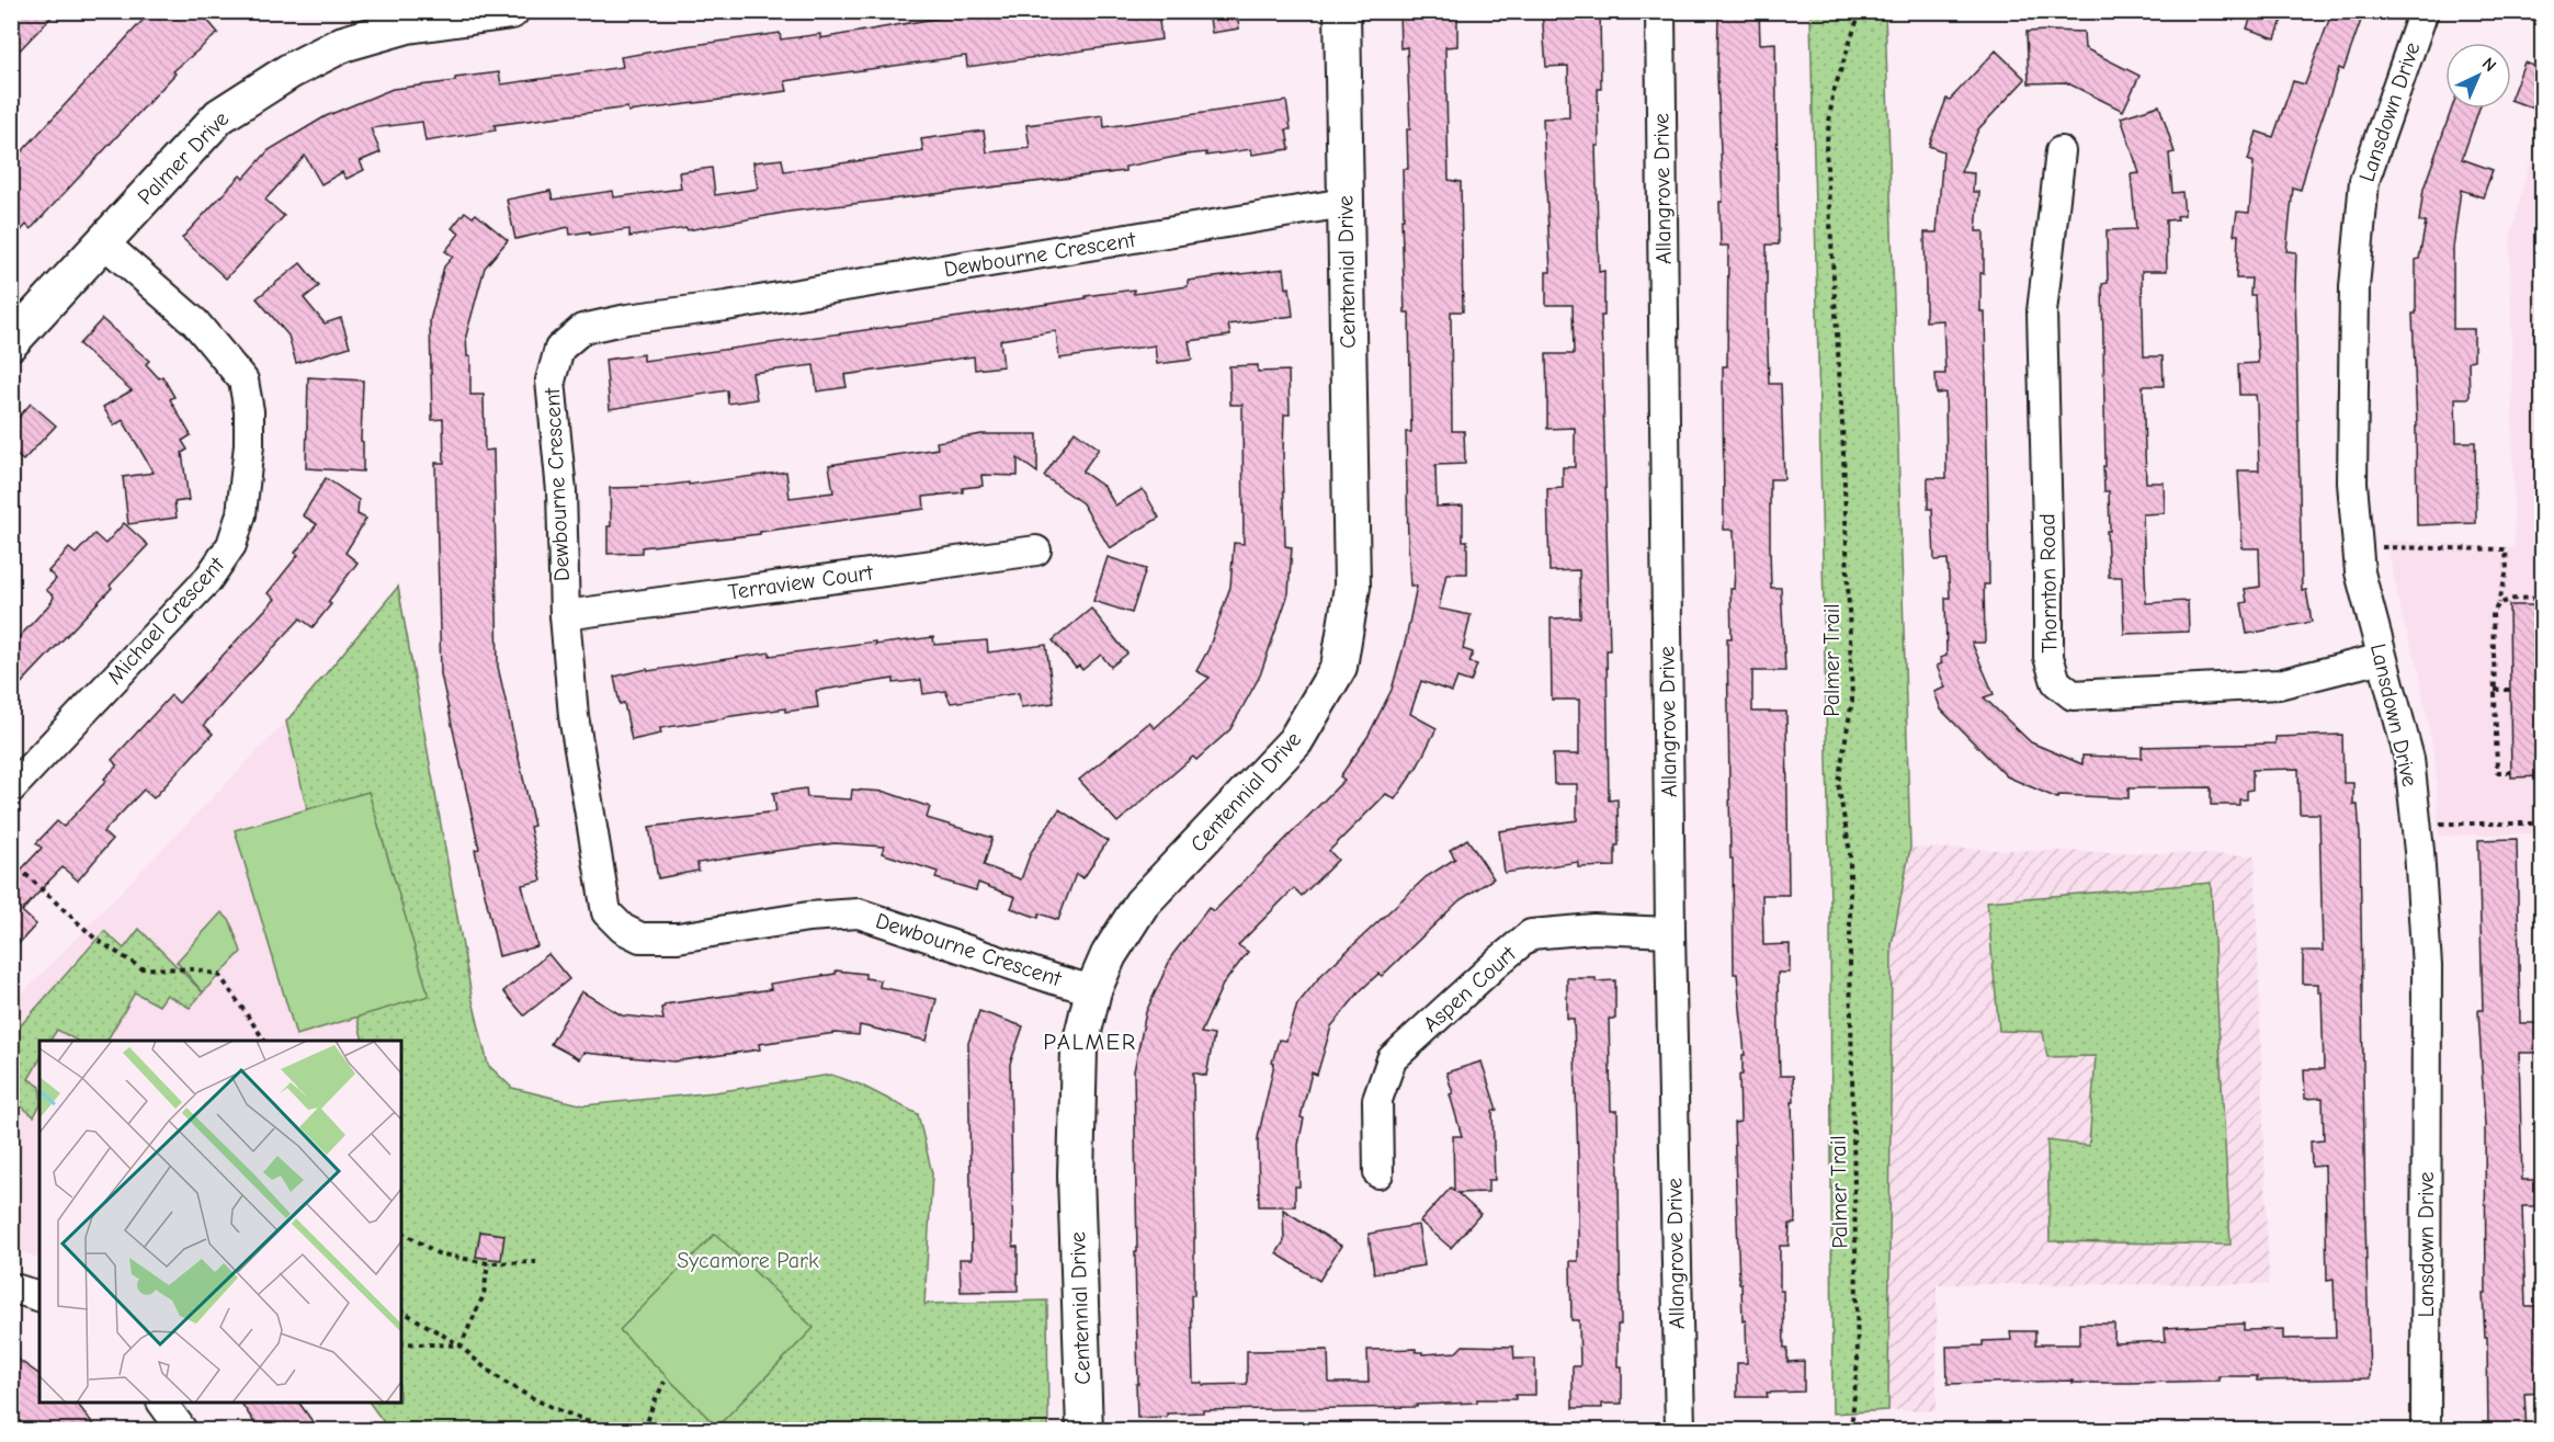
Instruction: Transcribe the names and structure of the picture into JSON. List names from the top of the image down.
{
  "streets": {
    "street": [
      "Lansdown Drive",
      "Palmer Drive",
      "Allangrove Drive",
      "Dewbourne Crescent",
      "Centennial Drive",
      "Terraview Court",
      "Thornton Road",
      "Michael Crescent",
      "Aspen Court"
    ],
    "path": ["Palmer Trail"]
  },
  "crossings": [
    ["Lansdown Drive", "Thornton Road"],
    ["Palmer Drive", "Michael Crescent"],
    ["Allangrove Drive", "Aspen Court"],
    ["Dewbourne Crescent", "Centennial Drive"],
    ["Dewbourne Crescent", "Terraview Court"]
  ],
  "districts": ["PALMER"],
  "parks": ["Sycamore Park"],
  "north": "top right"
}
